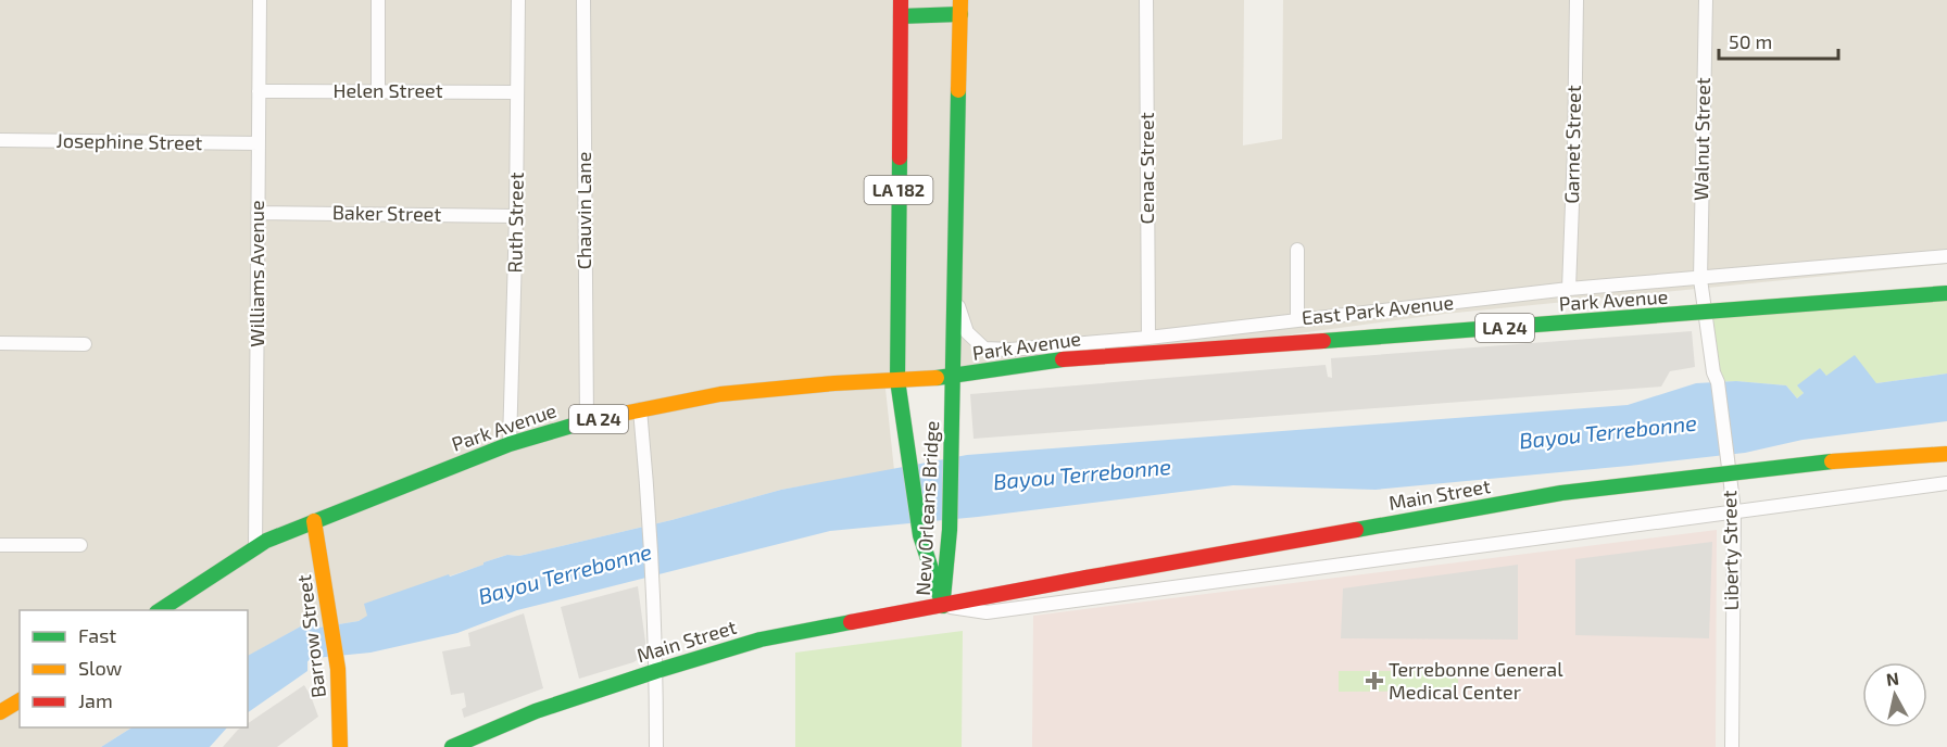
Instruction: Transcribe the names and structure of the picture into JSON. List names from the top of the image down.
{
  "streets": {
    "main road": [
      "LA 182",
      "Park Avenue",
      "LA 24",
      "Main Street",
      "New Orleans Bridge",
      "Barrow Street"
    ],
    "street": [
      "Helen Street",
      "Walnut Street",
      "Josephine Street",
      "Garnet Street",
      "Cenac Street",
      "Chauvin Lane",
      "Baker Street",
      "Ruth Street",
      "Williams Avenue",
      "East Park Avenue",
      "Liberty Street"
    ]
  },
  "crossings": [
    ["Helen Street", "Ruth Street"],
    ["Helen Street", "Williams Avenue"],
    ["Walnut Street", "East Park Avenue"],
    ["Walnut Street", "Liberty Street"],
    ["Josephine Street", "Williams Avenue"],
    ["Garnet Street", "East Park Avenue"],
    ["Cenac Street", "East Park Avenue"],
    ["LA 182", "Park Avenue"],
    ["LA 182", "East Park Avenue"],
    ["LA 182", "New Orleans Bridge"],
    ["Chauvin Lane", "Park Avenue"],
    ["Baker Street", "Ruth Street"],
    ["Baker Street", "Williams Avenue"],
    ["Ruth Street", "Park Avenue"],
    ["Williams Avenue", "Park Avenue"],
    ["Park Avenue", "New Orleans Bridge"],
    ["Park Avenue", "Barrow Street"],
    ["East Park Avenue", "Liberty Street"],
    ["Main Street", "New Orleans Bridge"],
    ["Main Street", "Liberty Street"]
  ],
  "water": ["Bayou Terrebonne"],
  "places": {
    "health": ["Terrebonne General Medical Center"]
  },
  "legend": ["Fast", "Slow", "Jam"],
  "scale_bar": "50 m",
  "north": "top"
}
